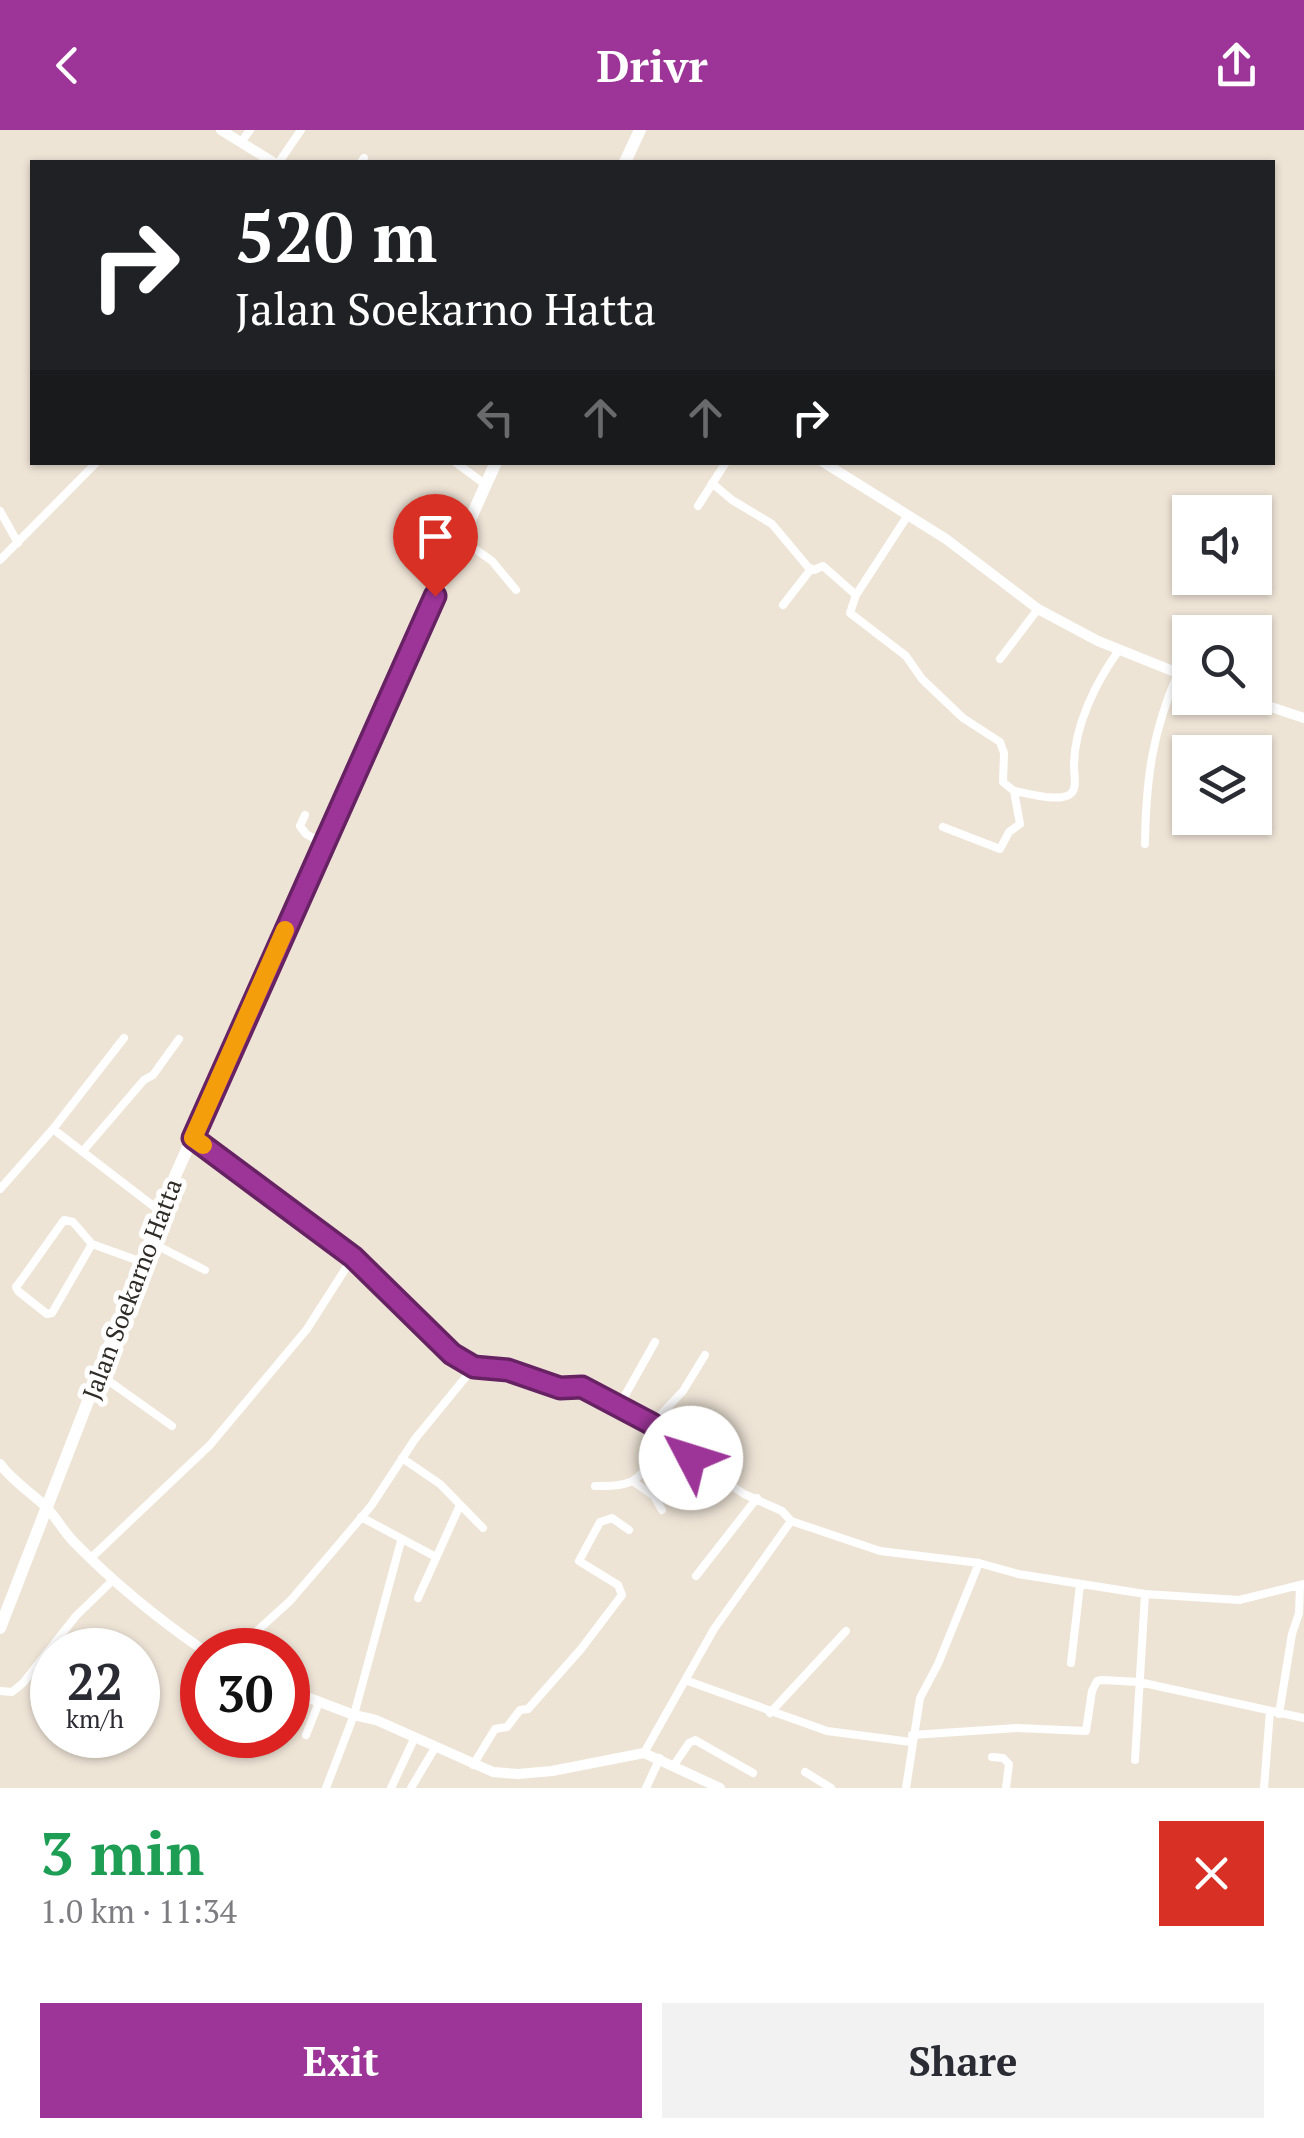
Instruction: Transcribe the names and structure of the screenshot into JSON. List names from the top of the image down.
{
  "streets": {
    "highway": ["Jalan Soekarno Hatta"]
  },
  "page": {
    "header": "Drivr",
    "turn": ["520 m", "Jalan Soekarno Hatta"],
    "speed": "22 km/h",
    "limit": "30",
    "heading": ["3 min", "1.0 km · 11:34"],
    "buttons": ["Exit", "Share"]
  }
}
